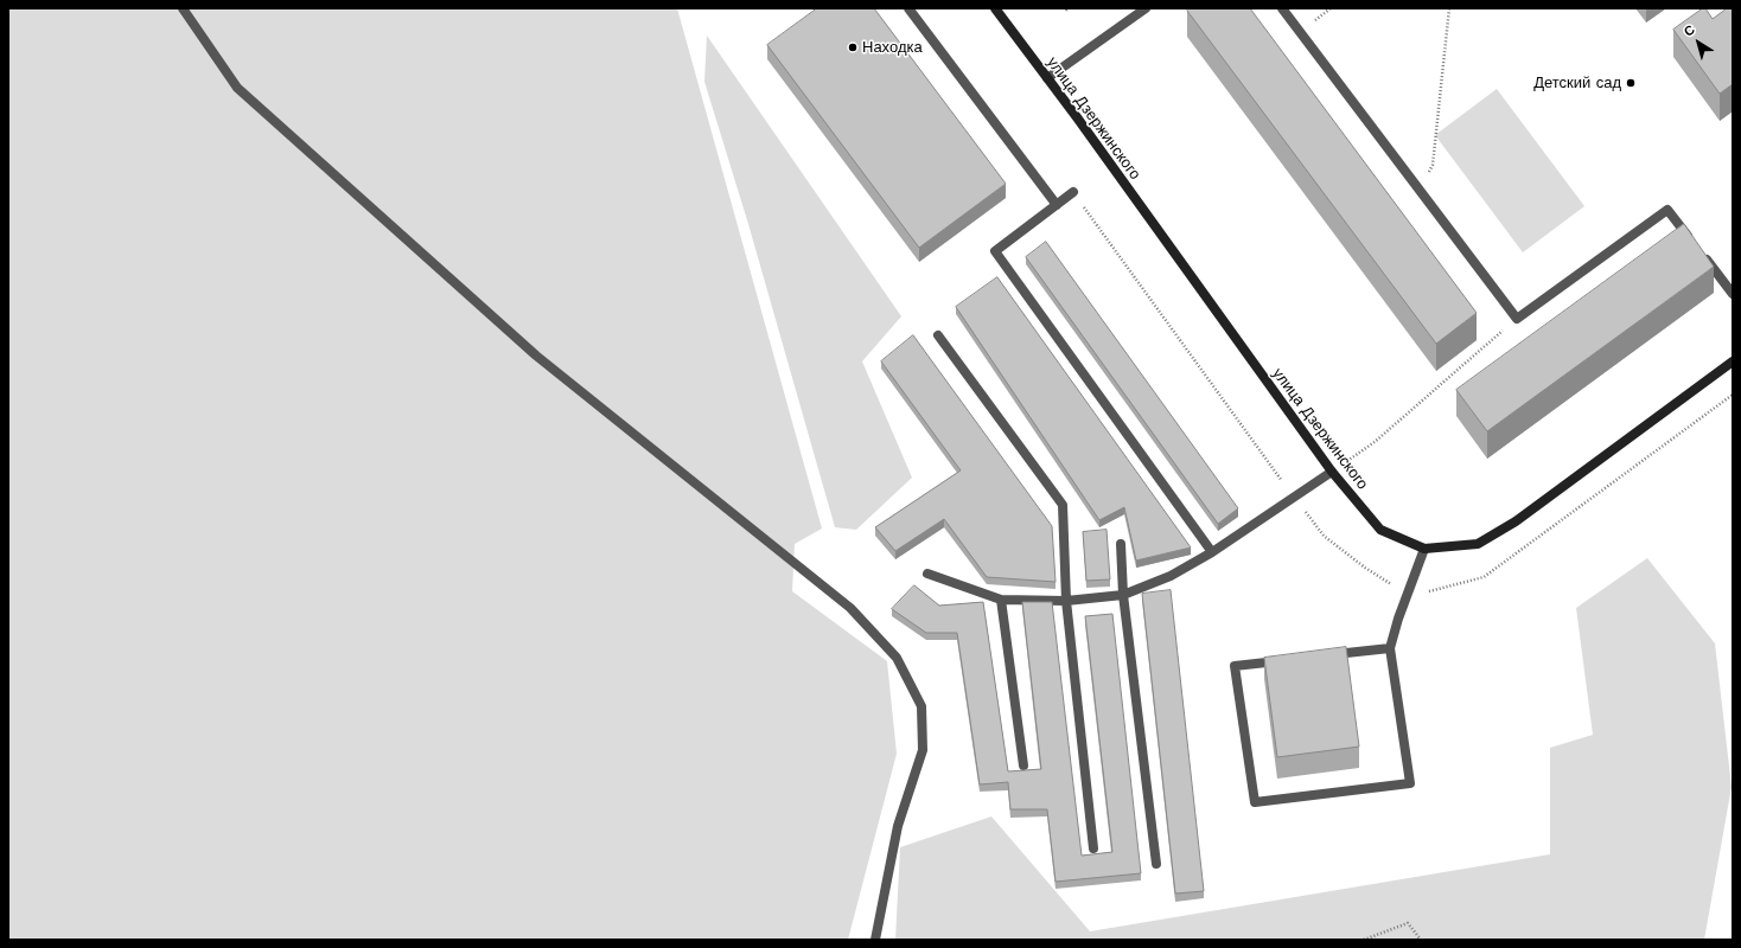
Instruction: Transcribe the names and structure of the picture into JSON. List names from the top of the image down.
{
  "streets": {
    "main road": ["улица Дзержинского"]
  },
  "places": ["Находка", "Детский сад"],
  "north": "top left"
}
